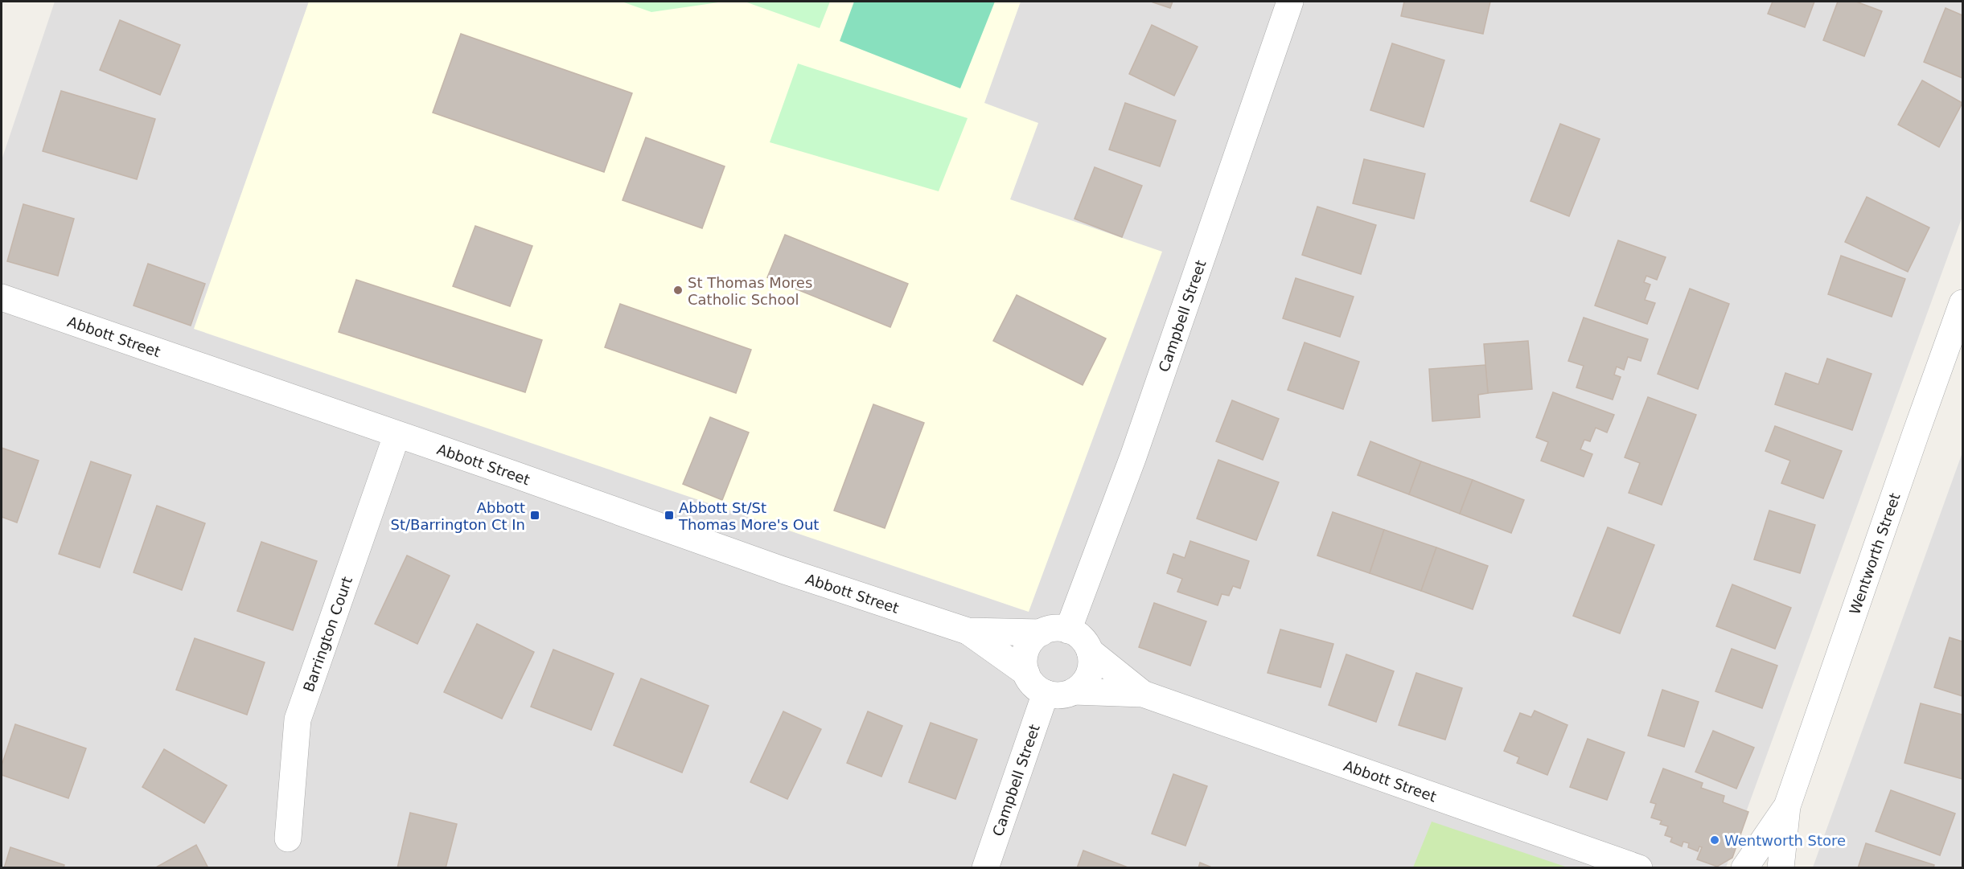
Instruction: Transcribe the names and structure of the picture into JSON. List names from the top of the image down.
{
  "streets": {
    "street": [
      "Campbell Street",
      "Abbott Street",
      "Wentworth Street",
      "Barrington Court"
    ]
  },
  "crossings": [
    ["Campbell Street", "Abbott Street"],
    ["Abbott Street", "Barrington Court"]
  ],
  "places": {
    "other": ["St Thomas Mores Catholic School", "Wentworth Store"],
    "transit": ["Abbott St/Barrington Ct In", "Abbott St/St Thomas More's Out"]
  }
}
